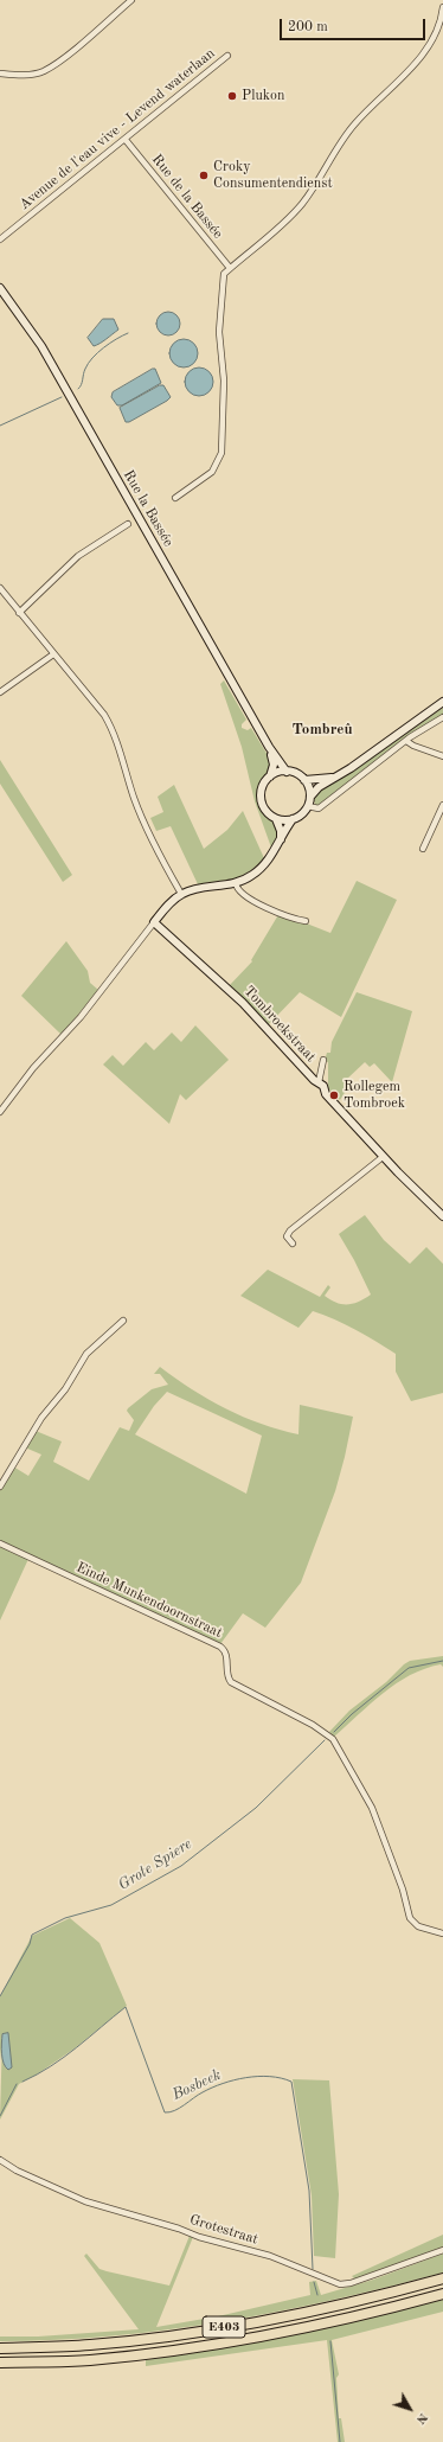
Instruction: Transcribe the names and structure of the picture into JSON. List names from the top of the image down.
{
  "streets": {
    "highway": ["E403"],
    "main road": ["Rue la Bassée", "Tombroekstraat"],
    "street": [
      "Avenue de l'eau vive - Levend waterlaan",
      "Rue de la Bassée",
      "Einde Munkendoornstraat",
      "Grotestraat"
    ]
  },
  "crossings": [
    ["Avenue de l'eau vive - Levend waterlaan", "Rue de la Bassée"]
  ],
  "districts": ["Tombreû"],
  "water": ["Grote Spiere", "Bosbeek"],
  "places": ["Plukon", "Croky Consumentendienst", "Rollegem Tombroek"],
  "scale_bar": "200 m",
  "north": "bottom right"
}
